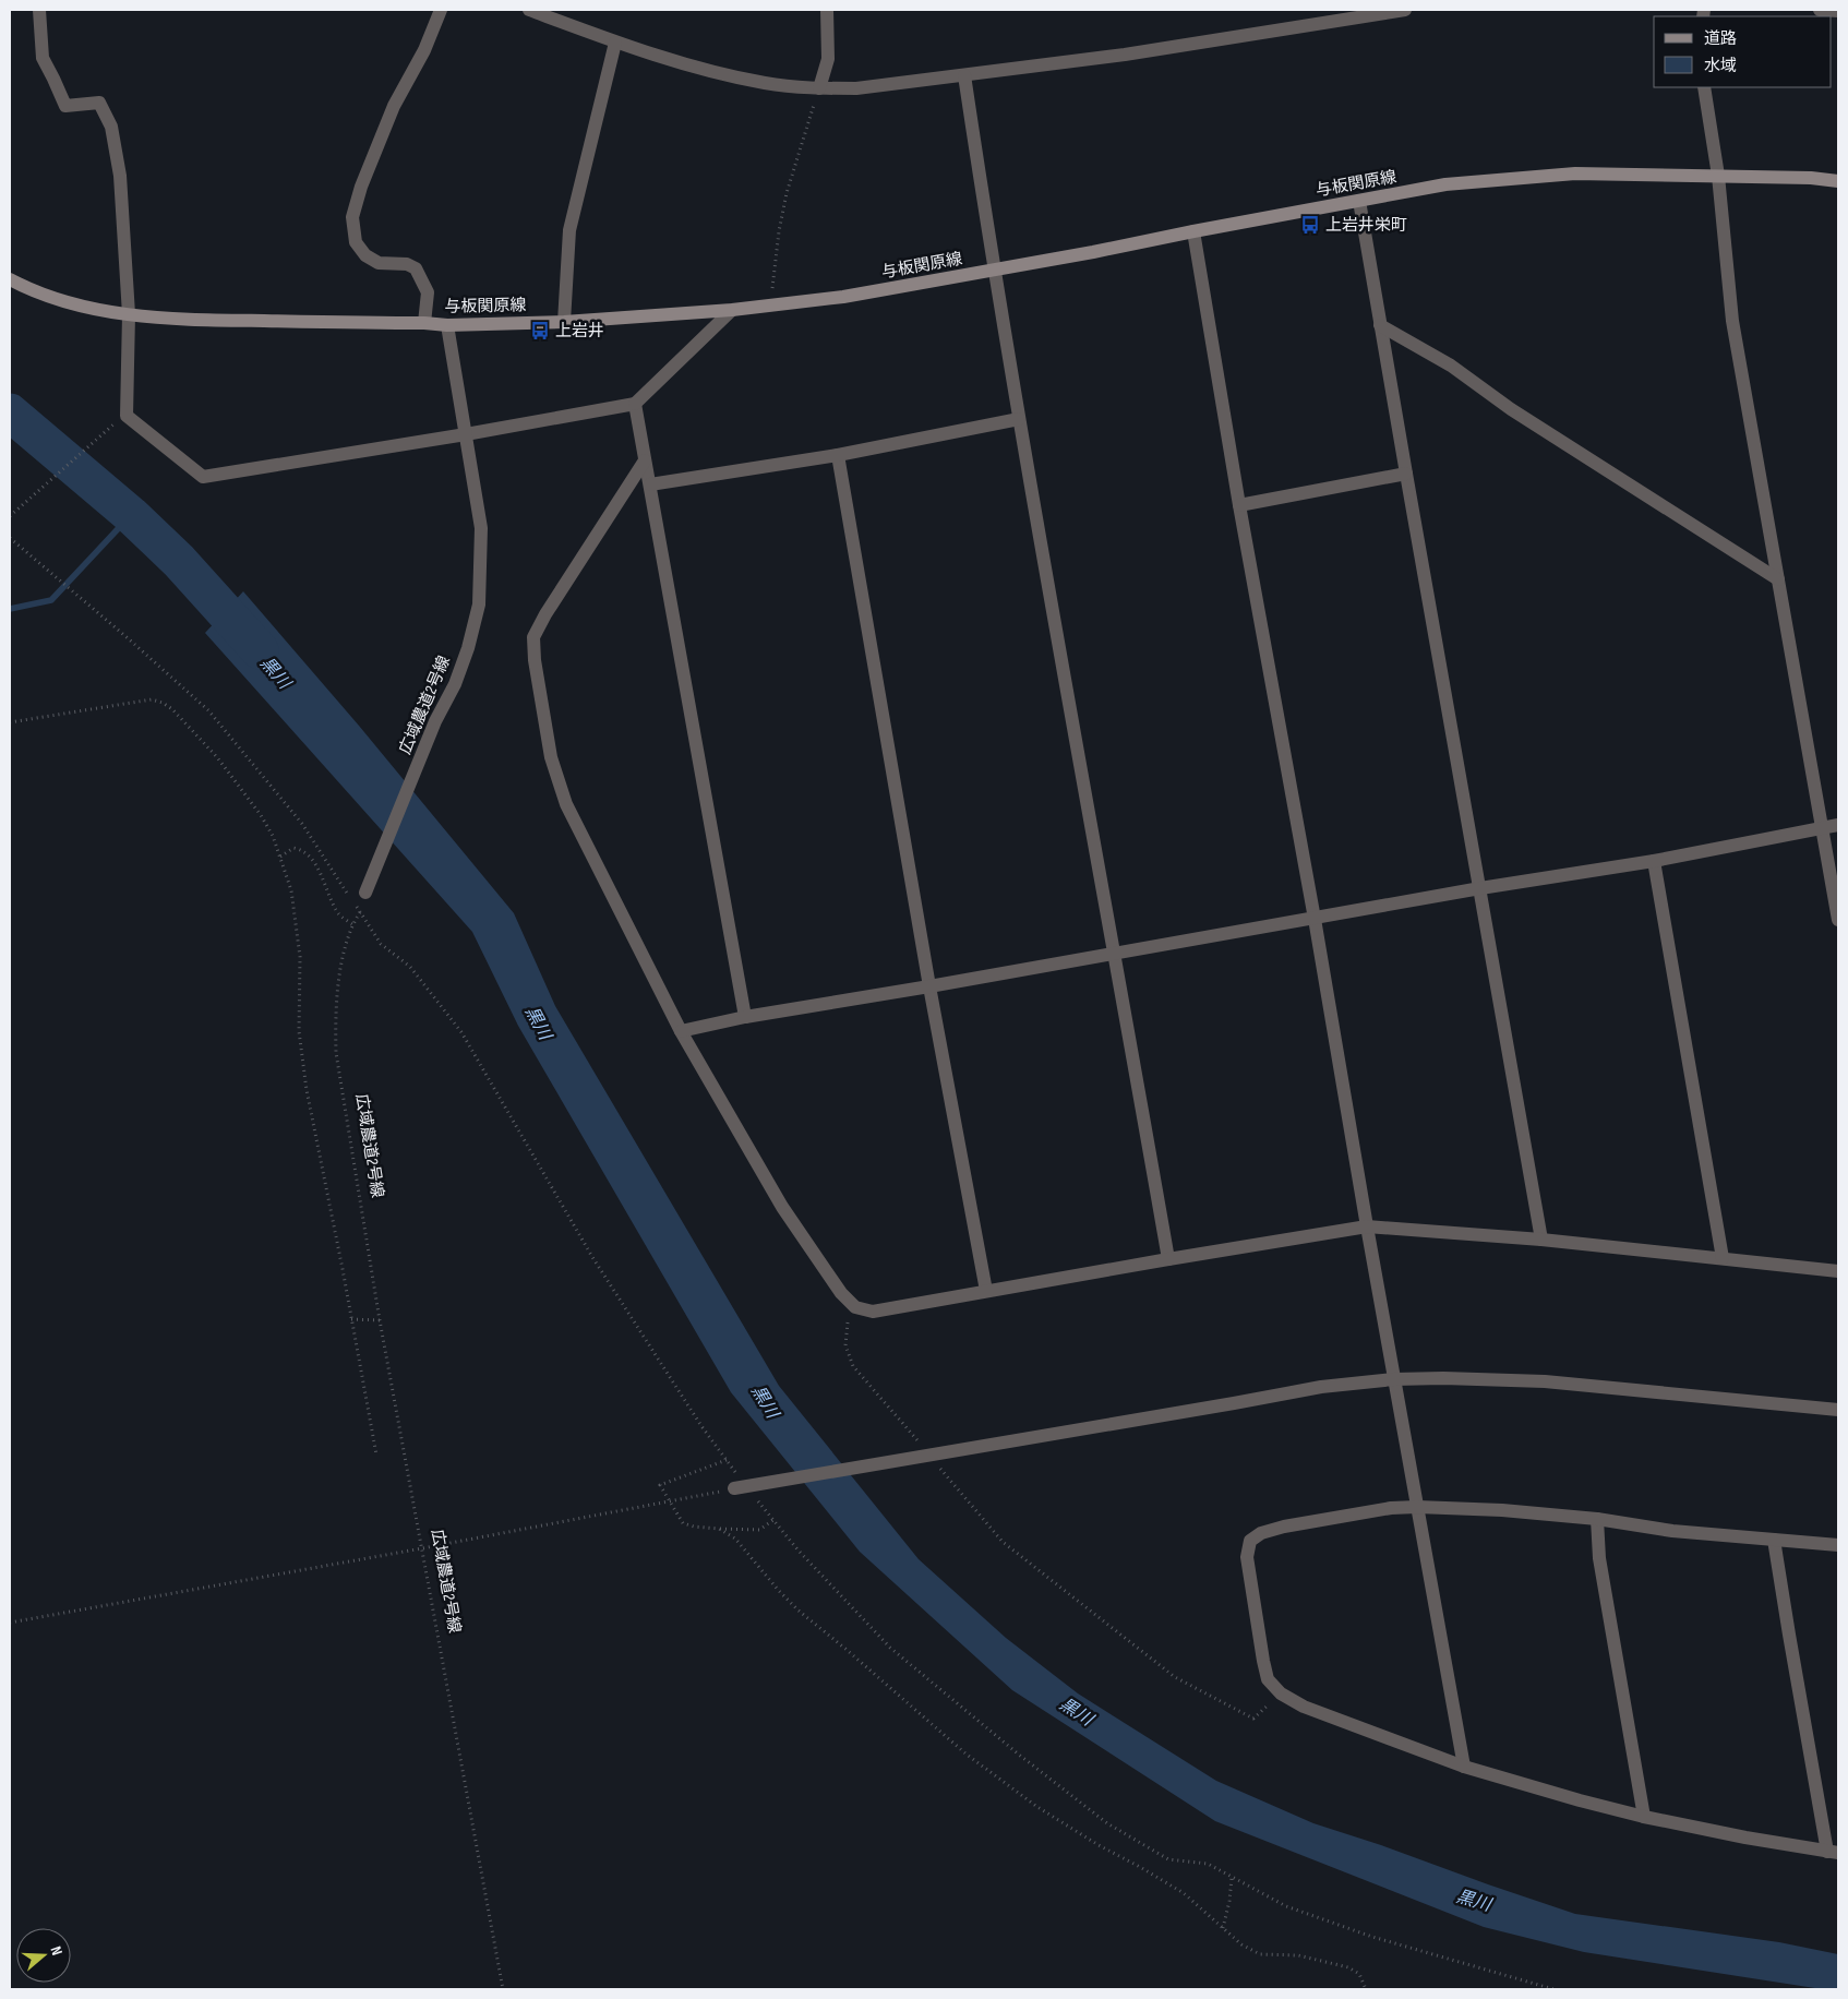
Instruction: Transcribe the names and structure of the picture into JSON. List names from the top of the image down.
{
  "streets": {
    "main road": ["与板関原線"],
    "street": ["広域農道2号線"]
  },
  "crossings": [
    ["与板関原線", "広域農道2号線"]
  ],
  "water": ["黒川"],
  "places": {
    "bus stop": ["上岩井栄町", "上岩井"]
  },
  "legend": ["道路", "水域"],
  "north": "right"
}
